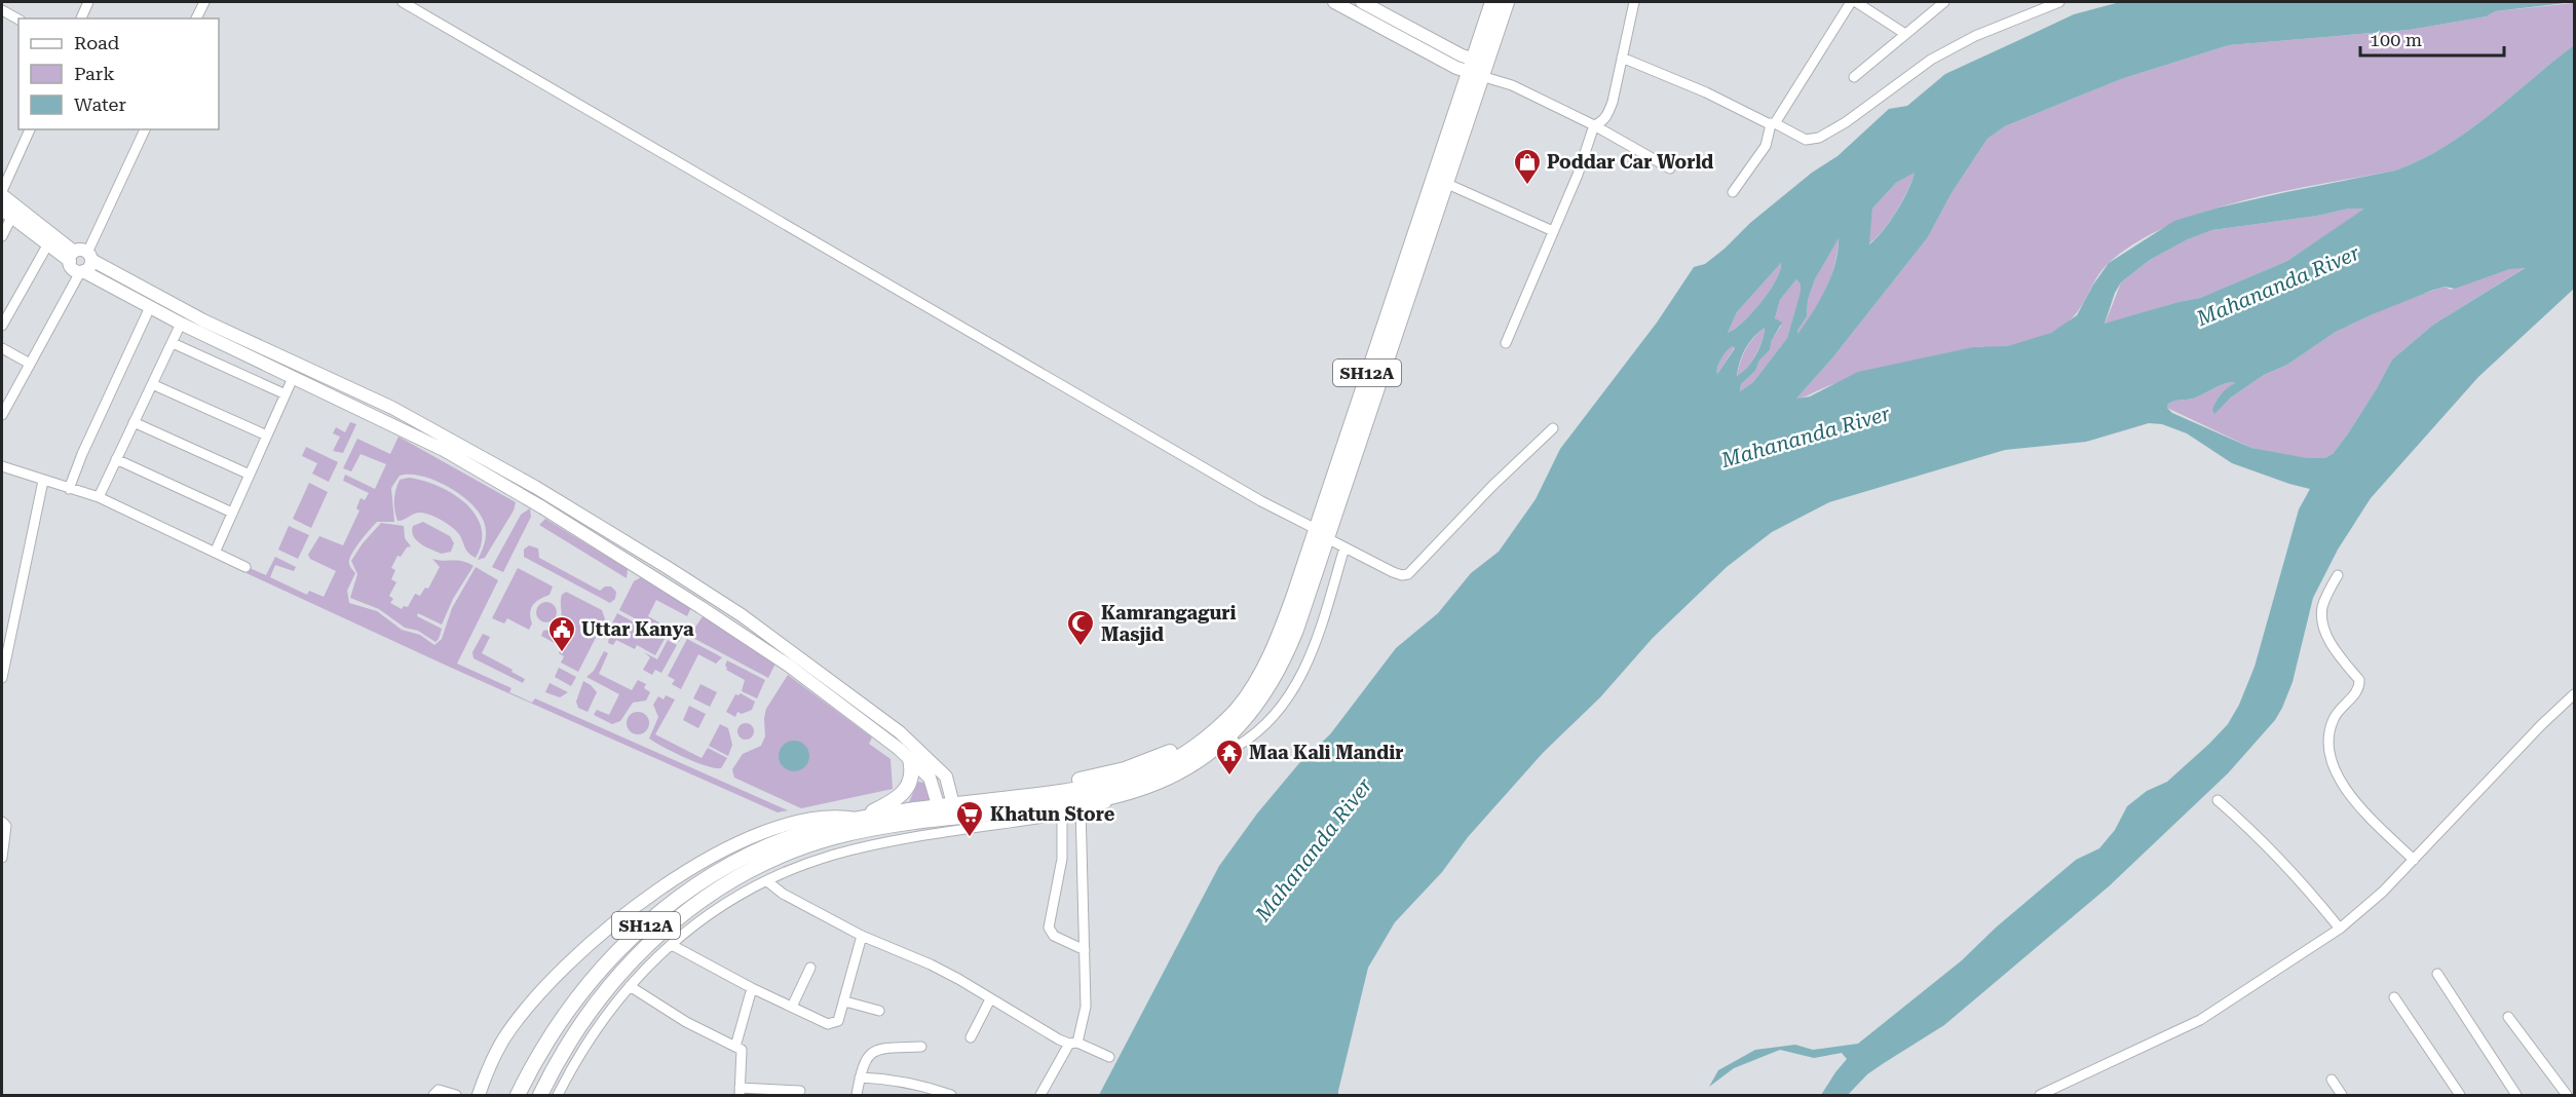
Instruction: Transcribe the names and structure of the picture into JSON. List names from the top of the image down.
{
  "streets": {
    "main road": ["SH12A"]
  },
  "water": ["Mahananda River"],
  "places": {
    "shop": ["Poddar Car World"],
    "mosque": ["Kamrangaguri Masjid"],
    "public building": ["Uttar Kanya"],
    "temple": ["Maa Kali Mandir"],
    "supermarket": ["Khatun Store"]
  },
  "legend": ["Road", "Park", "Water"],
  "scale_bar": "100 m"
}
